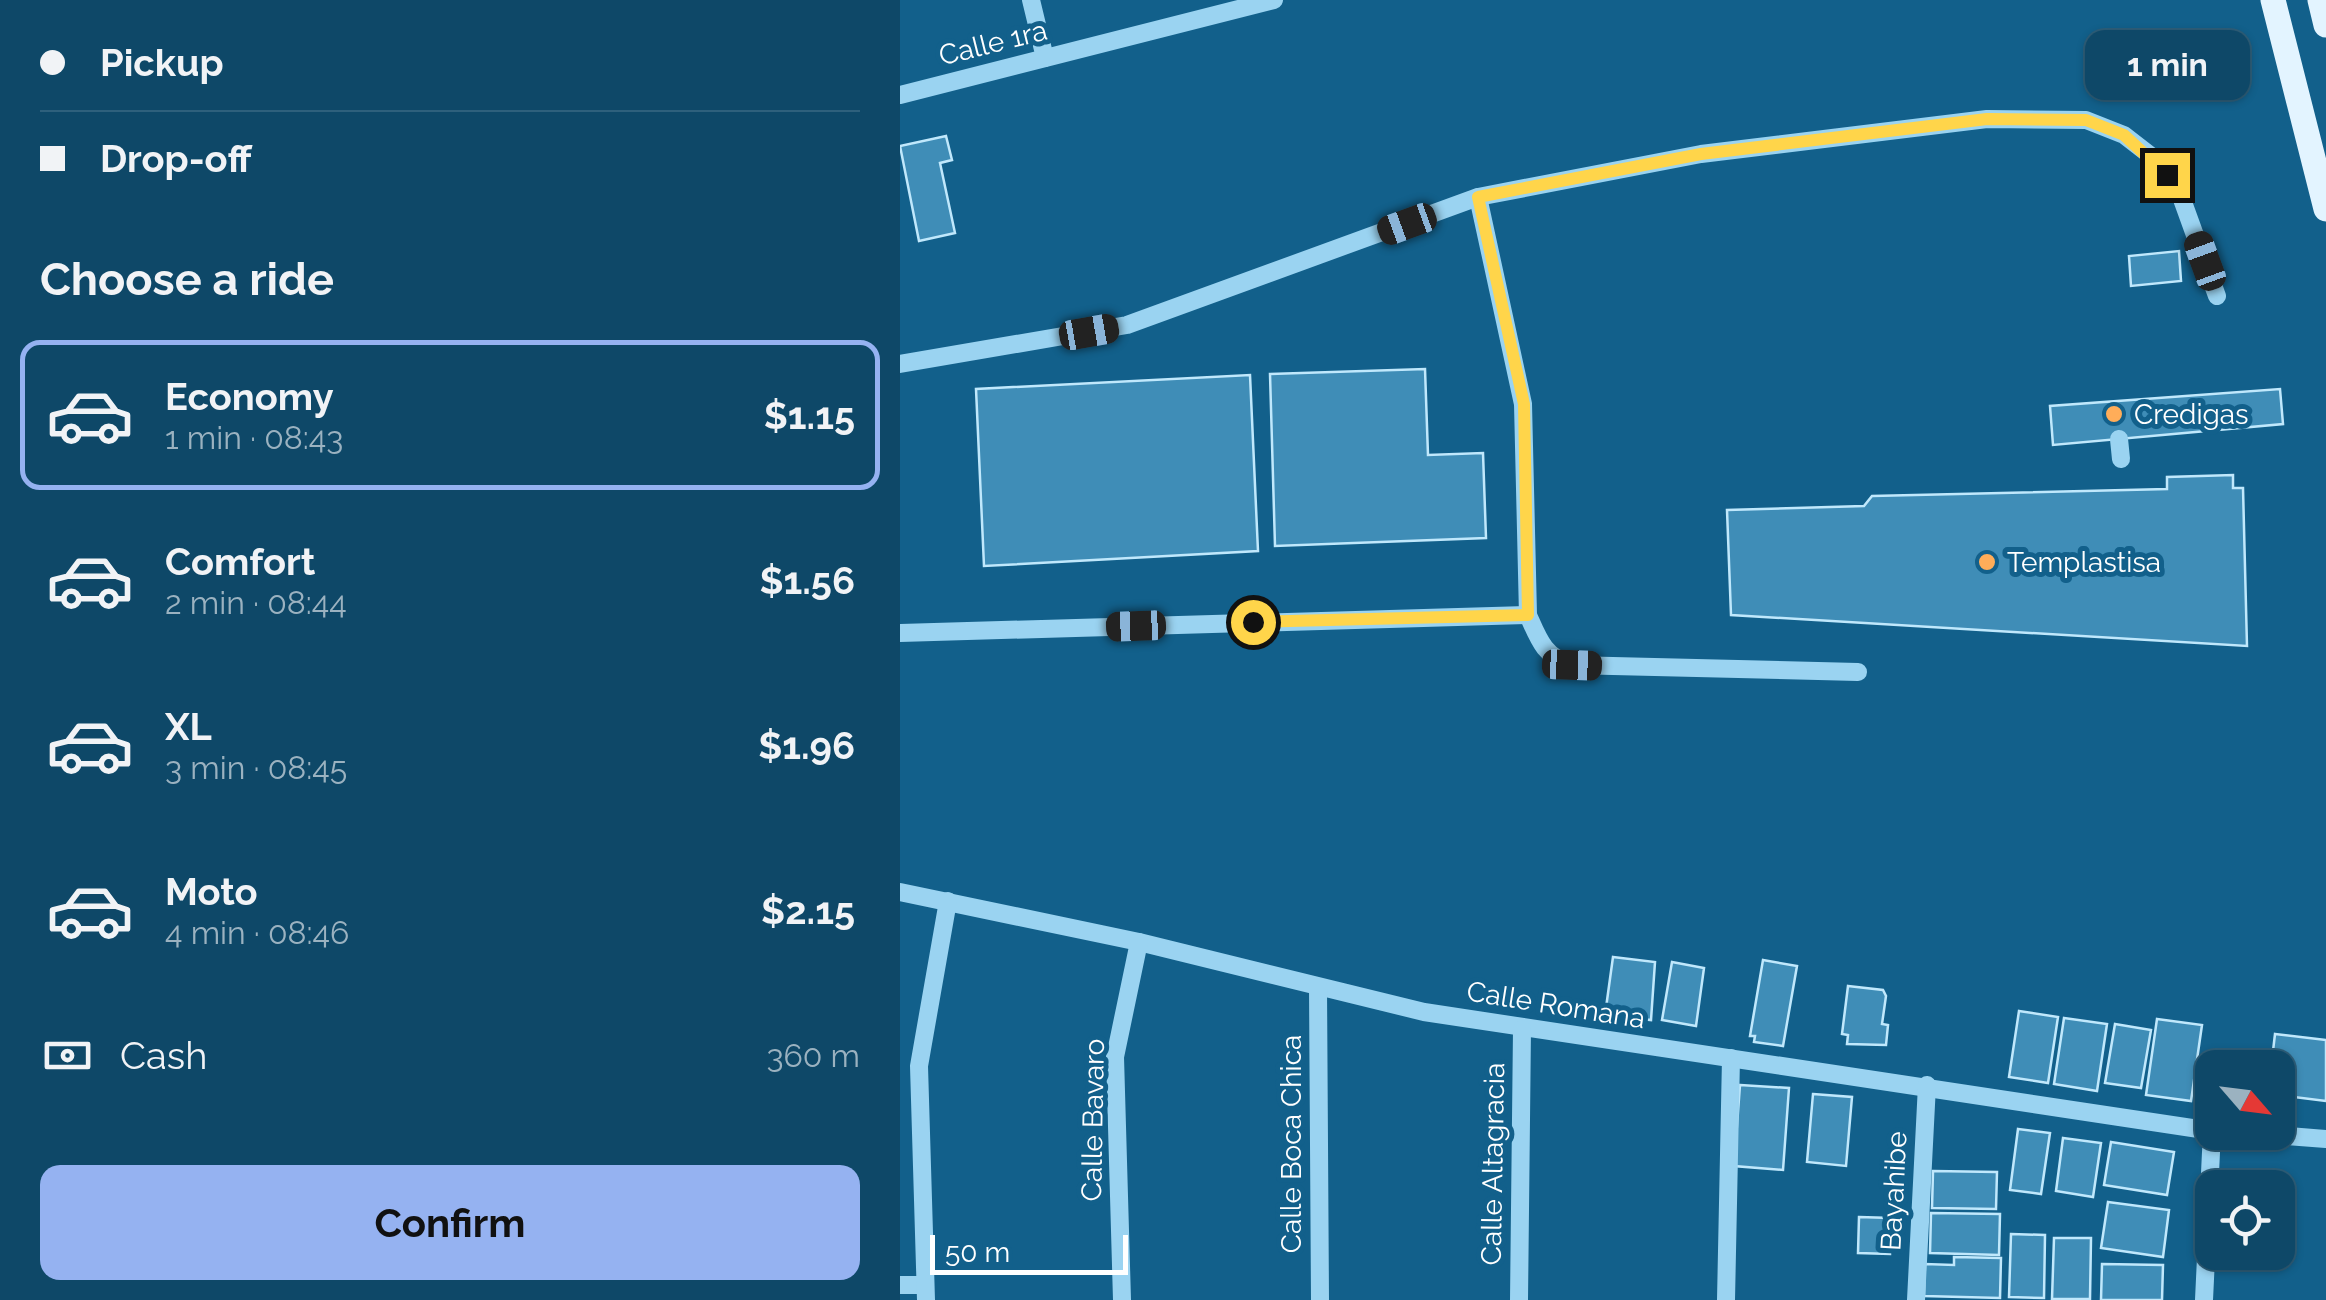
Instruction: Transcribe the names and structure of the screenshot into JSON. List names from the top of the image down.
{
  "streets": {
    "street": [
      "Calle 1ra",
      "Calle Romana",
      "Calle Bavaro",
      "Calle Boca Chica",
      "Calle Altagracia",
      "Bayahibe"
    ]
  },
  "crossings": [
    ["Calle Romana", "Calle Bavaro"],
    ["Calle Romana", "Calle Boca Chica"],
    ["Calle Romana", "Calle Altagracia"],
    ["Calle Romana", "Bayahibe"]
  ],
  "places": ["Credigas", "Templastisa"],
  "scale_bar": "50 m",
  "north": "bottom right",
  "page": {
    "banner": ["Pickup", "Drop-off"],
    "bubble": "1 min",
    "heading": "Choose a ride",
    "list": [
      {
        "name": "Economy",
        "note": "1 min · 08:43",
        "value": "$1.15"
      },
      {
        "name": "Comfort",
        "note": "2 min · 08:44",
        "value": "$1.56"
      },
      {
        "name": "XL",
        "note": "3 min · 08:45",
        "value": "$1.96"
      },
      {
        "name": "Moto",
        "note": "4 min · 08:46",
        "value": "$2.15"
      }
    ],
    "pay": ["Cash", "360 m"],
    "buttons": "Confirm",
    "scale": "50 m"
  }
}
